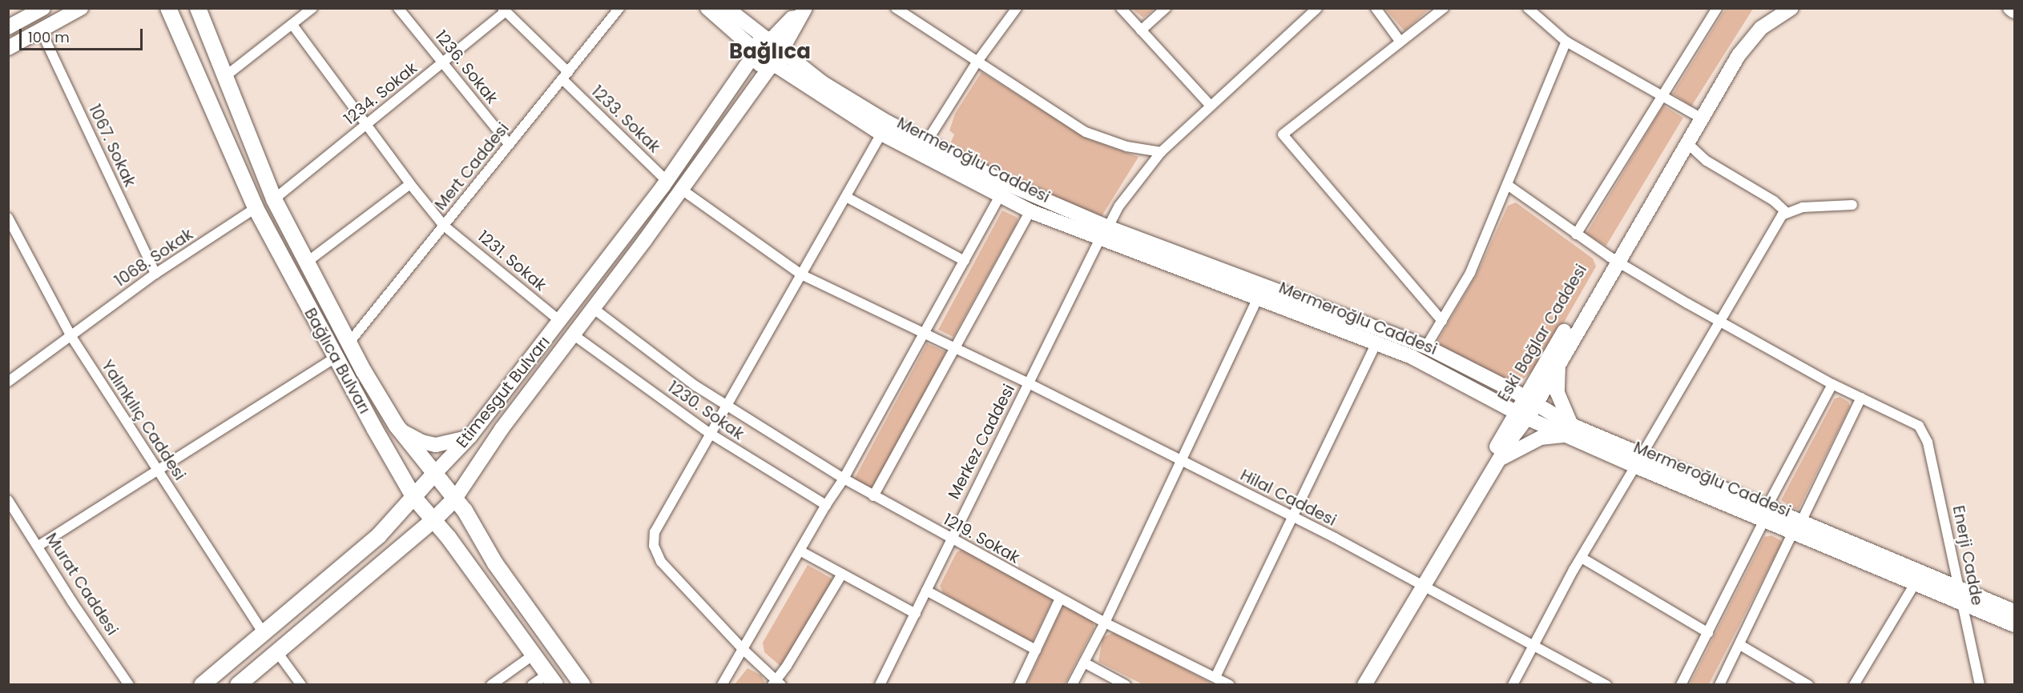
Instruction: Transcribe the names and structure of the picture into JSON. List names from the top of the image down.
{
  "streets": {
    "main road": [
      "Mermeroğlu Caddesi",
      "Eski Bağlar Caddesi",
      "Bağlıca Bulvarı",
      "Etimesgut Bulvarı"
    ],
    "street": [
      "1236. Sokak",
      "1234. Sokak",
      "1233. Sokak",
      "1067. Sokak",
      "Mert Caddesi",
      "1068. Sokak",
      "1231. Sokak",
      "1230. Sokak",
      "Yalınkılıç Caddesi",
      "Merkez Caddesi",
      "Hilal Caddesi",
      "1219. Sokak",
      "Enerji Cadde",
      "Murat Caddesi"
    ]
  },
  "crossings": [
    ["1236. Sokak", "1234. Sokak"],
    ["1236. Sokak", "Mert Caddesi"],
    ["1234. Sokak", "1233. Sokak"],
    ["1234. Sokak", "1231. Sokak"],
    ["1234. Sokak", "Bağlıca Bulvarı"],
    ["1233. Sokak", "Mert Caddesi"],
    ["1233. Sokak", "Etimesgut Bulvarı"],
    ["1067. Sokak", "1068. Sokak"],
    ["Mermeroğlu Caddesi", "Eski Bağlar Caddesi"],
    ["Mermeroğlu Caddesi", "Etimesgut Bulvarı"],
    ["Mermeroğlu Caddesi", "Merkez Caddesi"],
    ["Mermeroğlu Caddesi", "Enerji Cadde"],
    ["Mert Caddesi", "1231. Sokak"],
    ["Mert Caddesi", "Bağlıca Bulvarı"],
    ["1068. Sokak", "Bağlıca Bulvarı"],
    ["1068. Sokak", "Yalınkılıç Caddesi"],
    ["1231. Sokak", "Etimesgut Bulvarı"],
    ["Eski Bağlar Caddesi", "Hilal Caddesi"],
    ["Bağlıca Bulvarı", "Etimesgut Bulvarı"],
    ["Etimesgut Bulvarı", "1230. Sokak"],
    ["Etimesgut Bulvarı", "Yalınkılıç Caddesi"],
    ["Etimesgut Bulvarı", "Hilal Caddesi"],
    ["Etimesgut Bulvarı", "1219. Sokak"],
    ["Merkez Caddesi", "Hilal Caddesi"],
    ["Merkez Caddesi", "1219. Sokak"]
  ],
  "districts": ["Bağlıca"],
  "scale_bar": "100 m"
}
